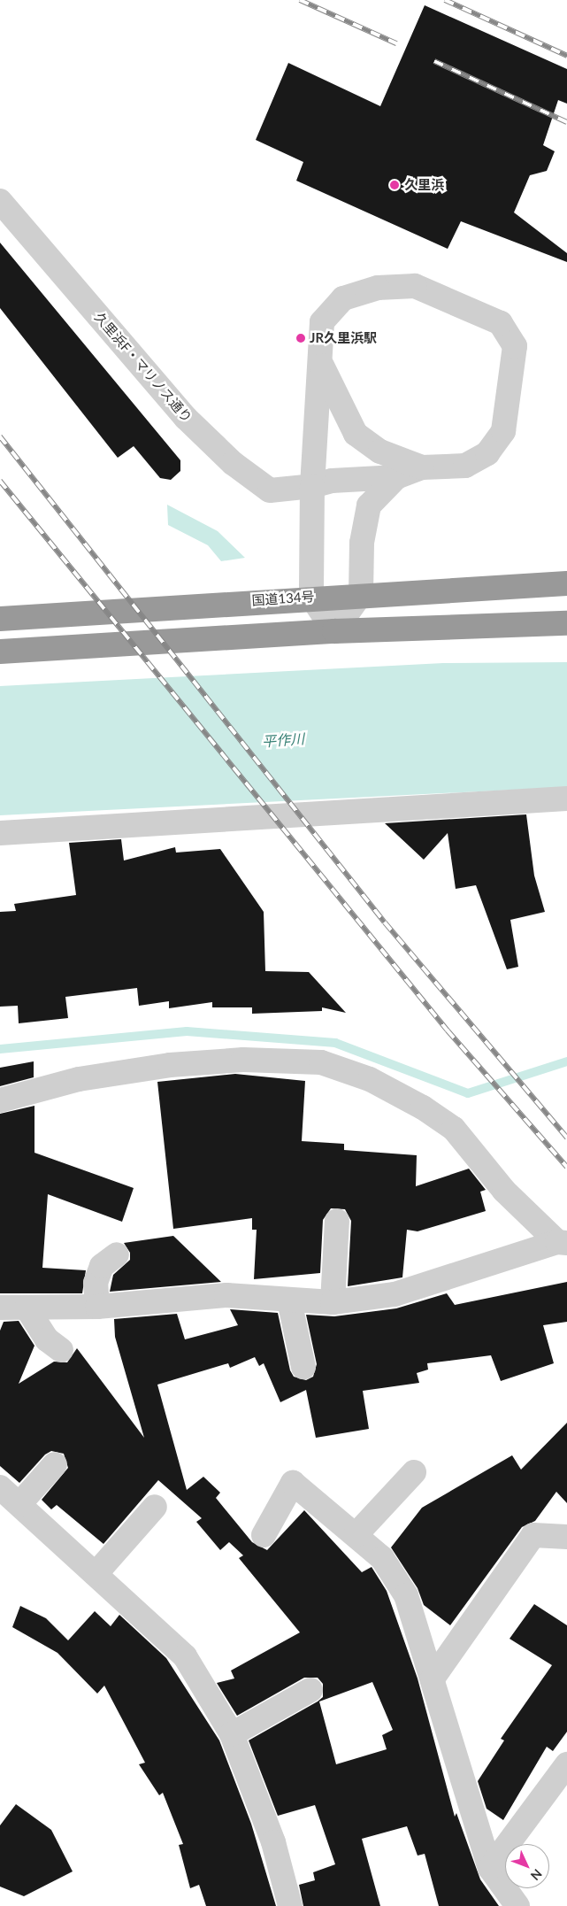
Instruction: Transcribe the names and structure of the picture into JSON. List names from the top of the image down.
{
  "streets": {
    "highway": ["国道134号"],
    "street": ["久里浜F・マリノス通り"]
  },
  "water": ["平作川"],
  "places": ["久里浜", "JR久里浜駅"],
  "north": "bottom right"
}
